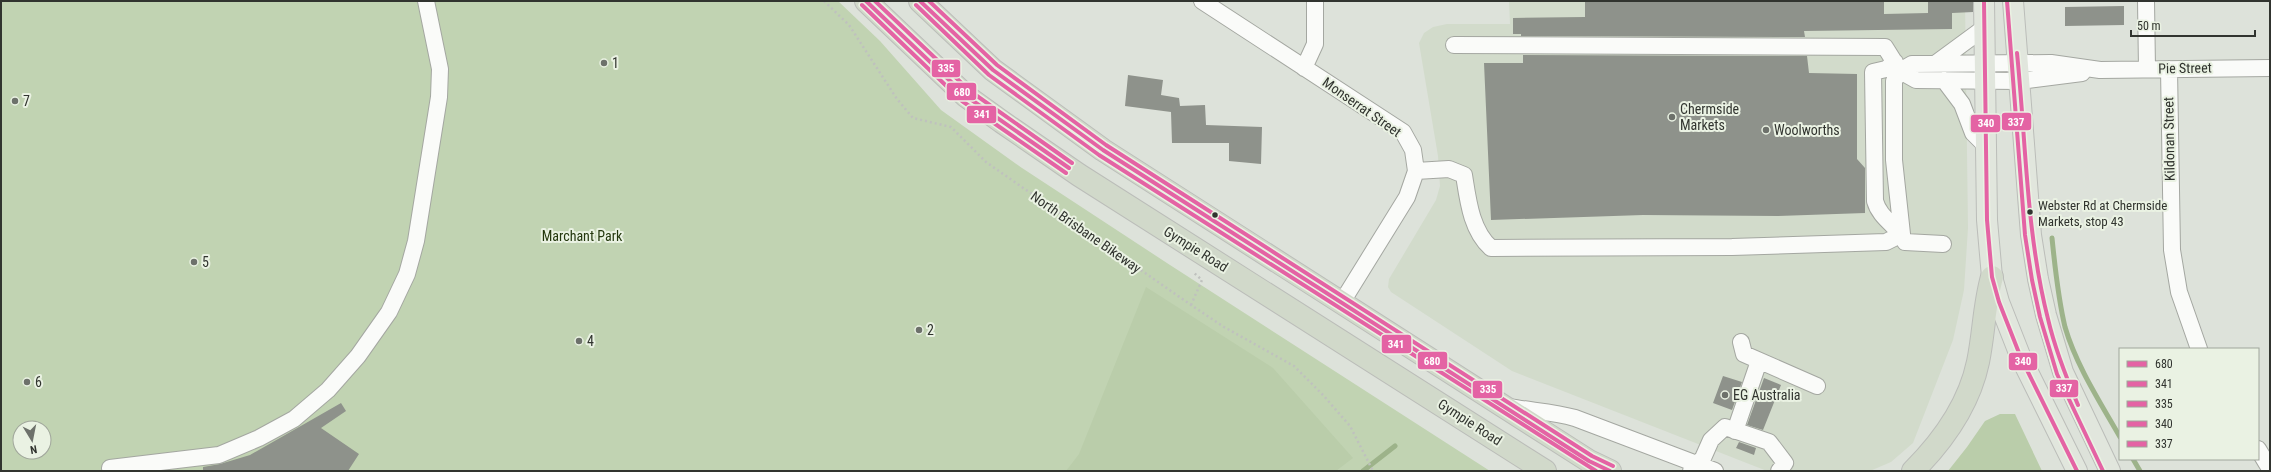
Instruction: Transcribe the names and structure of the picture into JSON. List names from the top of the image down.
{
  "streets": {
    "highway": ["Gympie Road"],
    "street": ["Pie Street", "Monserrat Street", "Kildonan Street"],
    "path": ["North Brisbane Bikeway"]
  },
  "crossings": [
    ["Pie Street", "Kildonan Street"]
  ],
  "parks": ["Marchant Park"],
  "places": [
    "1",
    "7",
    "Chermside Markets",
    "Woolworths",
    "Webster Rd at Chermside Markets, stop 43",
    "5",
    "2",
    "4",
    "6",
    "EG Australia"
  ],
  "lines": [
    "transit line 680",
    "transit line 335",
    "transit line 340",
    "transit line 337",
    "transit line 341"
  ],
  "legend": [
    "680",
    "341",
    "335",
    "340",
    "337"
  ],
  "scale_bar": "50 m",
  "north": "bottom"
}
